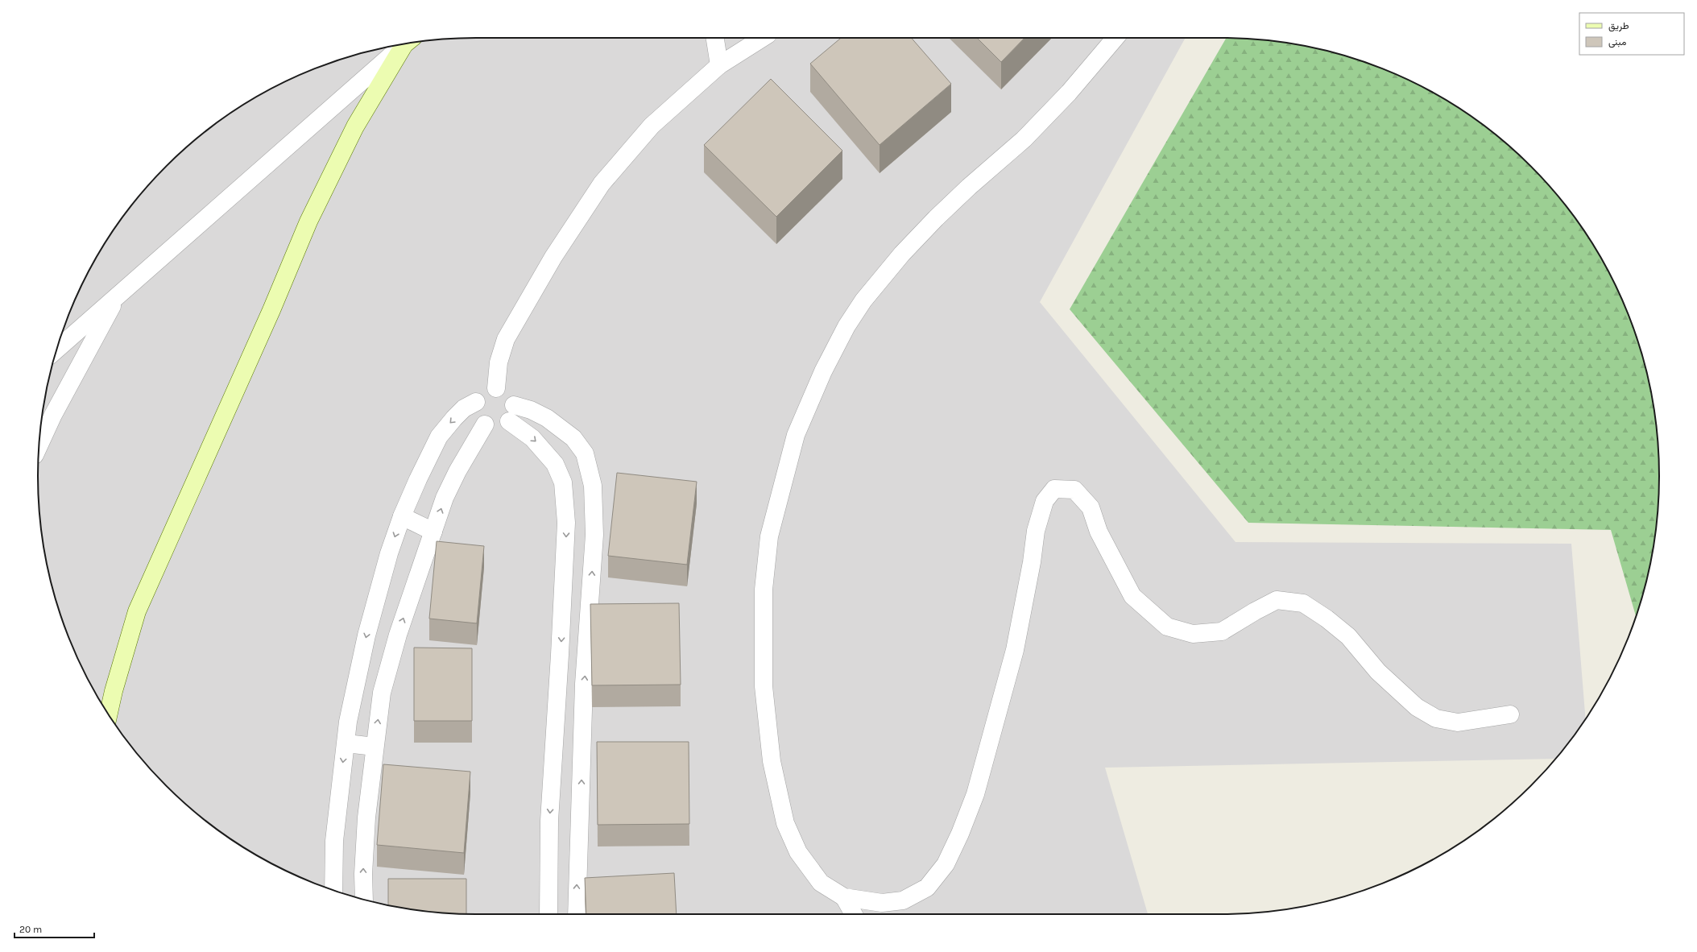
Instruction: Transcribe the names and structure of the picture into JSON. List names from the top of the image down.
{
  "legend": ["طريق", "مبنى"],
  "scale_bar": "20 m"
}
